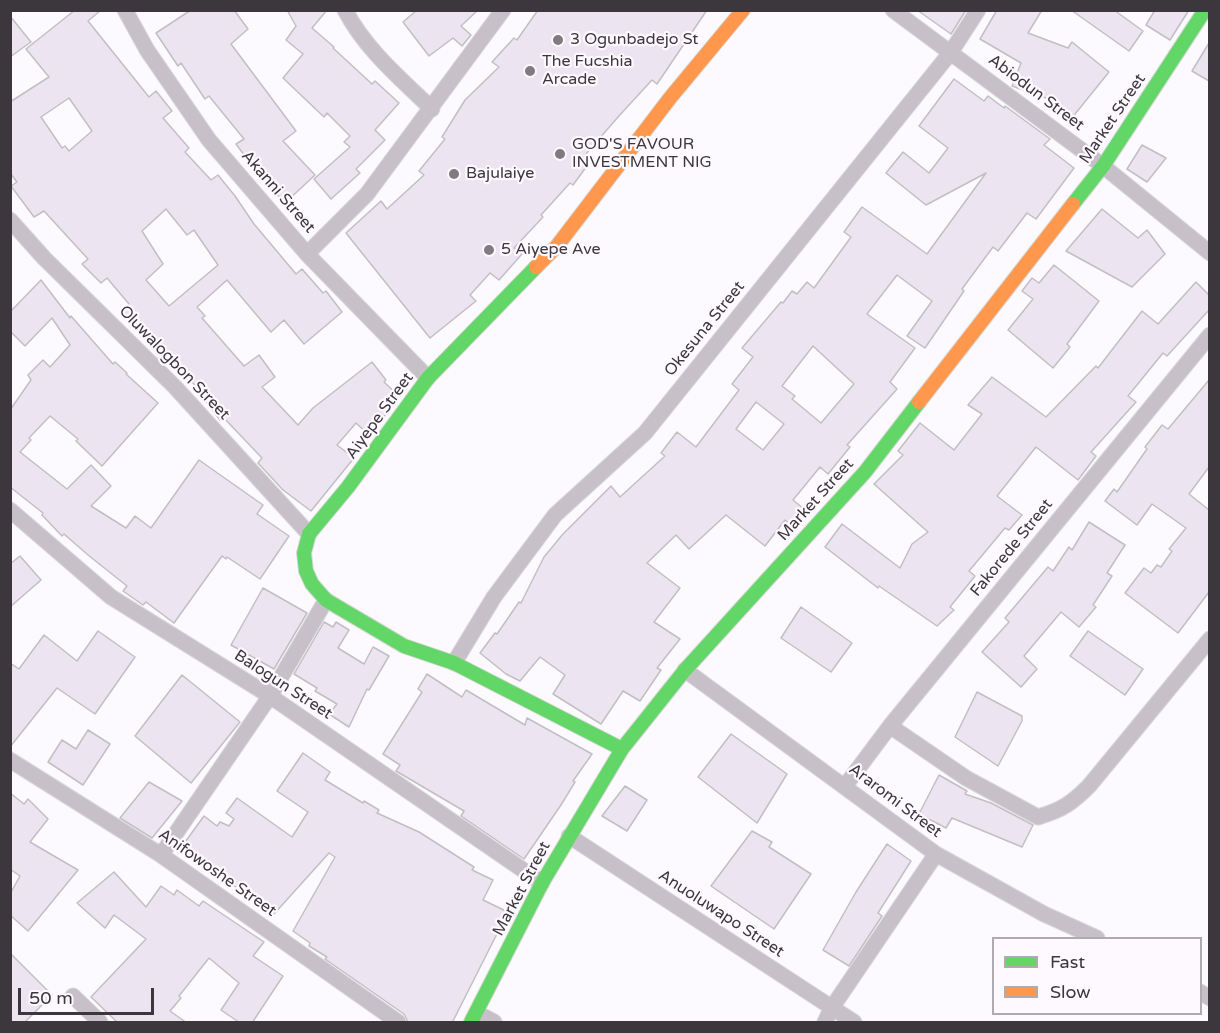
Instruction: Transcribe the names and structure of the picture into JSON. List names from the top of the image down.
{
  "streets": {
    "street": [
      "Abiodun Street",
      "Market Street",
      "Akanni Street",
      "Okesuna Street",
      "Oluwalogbon Street",
      "Aiyepe Street",
      "Fakorede Street",
      "Balogun Street",
      "Araromi Street",
      "Anifowoshe Street",
      "Anuoluwapo Street"
    ]
  },
  "crossings": [
    ["Abiodun Street", "Market Street"],
    ["Abiodun Street", "Okesuna Street"],
    ["Market Street", "Balogun Street"],
    ["Market Street", "Araromi Street"],
    ["Market Street", "Anuoluwapo Street"],
    ["Akanni Street", "Aiyepe Street"],
    ["Oluwalogbon Street", "Aiyepe Street"],
    ["Fakorede Street", "Araromi Street"]
  ],
  "places": [
    "3 Ogunbadejo St",
    "The Fucshia Arcade",
    "GOD'S FAVOUR INVESTMENT NIG",
    "Bajulaiye",
    "5 Aiyepe Ave"
  ],
  "legend": ["Fast", "Slow"],
  "scale_bar": "50 m"
}
